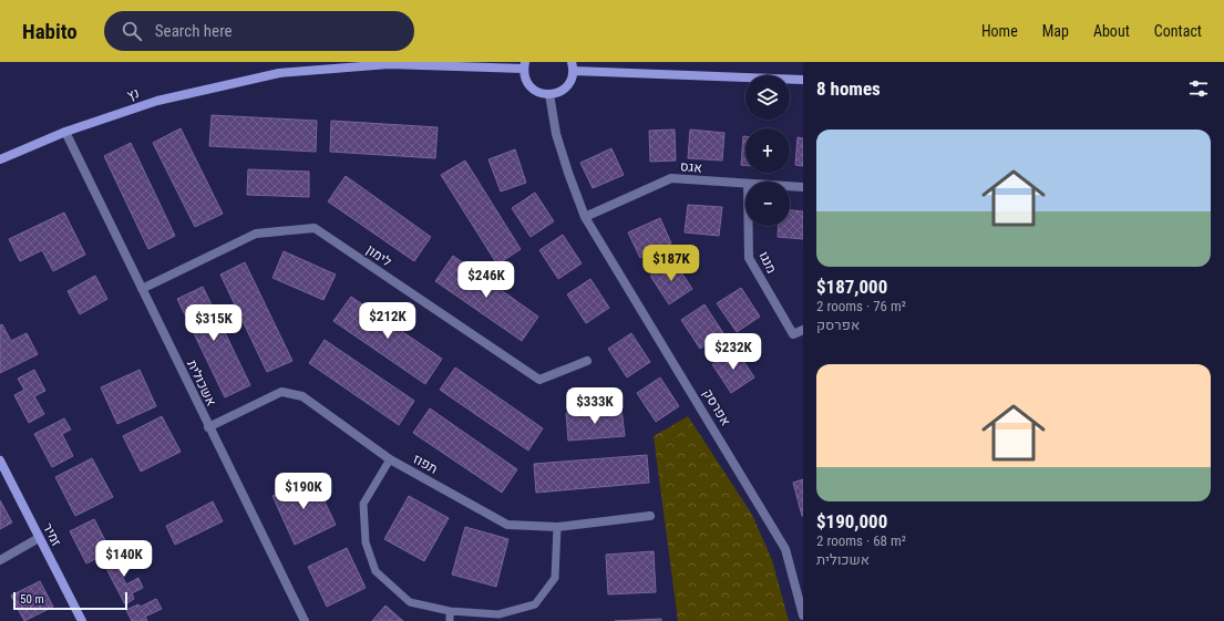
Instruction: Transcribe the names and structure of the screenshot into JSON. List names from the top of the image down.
{
  "streets": {
    "street": [
      "נץ",
      "אגס",
      "לימון",
      "מנגו",
      "אשכולית",
      "אפרסק",
      "תפוז",
      "זמיר"
    ]
  },
  "crossings": [
    ["נץ", "אשכולית"],
    ["אגס", "אפרסק"],
    ["לימון", "אשכולית"],
    ["אשכולית", "תפוז"]
  ],
  "scale_bar": "50 m",
  "page": {
    "header": "Habito",
    "search": "Search here",
    "nav": [
      "Home",
      "Map",
      "About",
      "Contact"
    ],
    "heading": "8 homes",
    "map_buttons": ["+", "−"],
    "list": [
      {
        "name": "$187,000",
        "note": "2 rooms · 76 m² · אפרסק"
      },
      {
        "name": "$190,000",
        "note": "2 rooms · 68 m² · אשכולית"
      }
    ],
    "price": [
      "$187K",
      "$246K",
      "$212K",
      "$315K",
      "$232K",
      "$333K",
      "$190K",
      "$140K"
    ],
    "scale": "50 m"
  }
}
